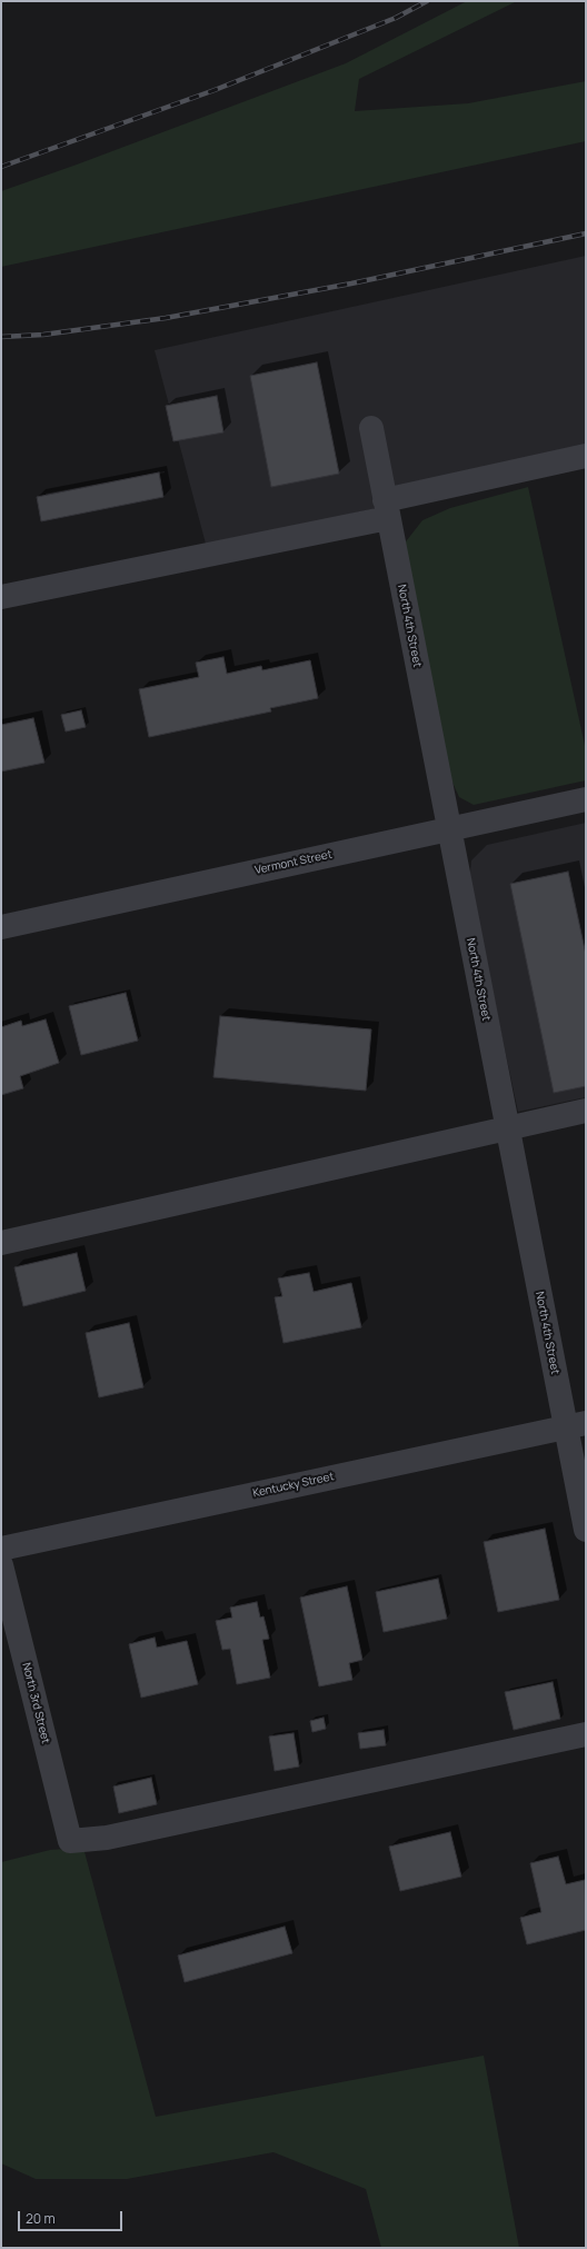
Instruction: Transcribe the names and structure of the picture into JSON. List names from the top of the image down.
{
  "streets": {
    "street": [
      "North 4th Street",
      "Vermont Street",
      "Kentucky Street",
      "North 3rd Street"
    ]
  },
  "crossings": [
    ["North 4th Street", "Vermont Street"],
    ["North 4th Street", "Kentucky Street"]
  ],
  "scale_bar": "20 m"
}
